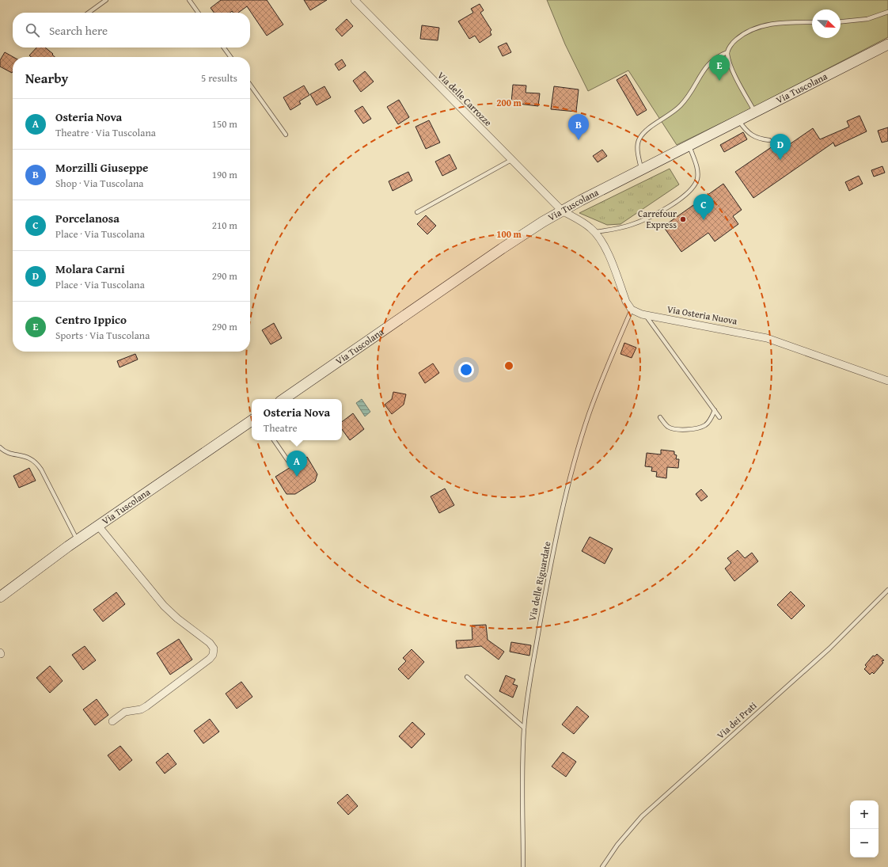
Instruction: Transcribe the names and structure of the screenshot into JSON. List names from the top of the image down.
{
  "streets": {
    "main road": ["Via Tuscolana"],
    "street": ["Via delle Carrozze", "Via Osteria Nuova"],
    "lane": ["Via delle Riguardate", "Via dei Prati"]
  },
  "crossings": [
    ["Via Tuscolana", "Via delle Carrozze"],
    ["Via Osteria Nuova", "Via delle Riguardate"]
  ],
  "places": ["Carrefour Express"],
  "north": "bottom right",
  "page": {
    "search": "Search here",
    "pins": [
      "E",
      "B",
      "D",
      "C",
      "A"
    ],
    "heading": ["Nearby", "5 results"],
    "list": [
      {
        "mark": "A",
        "name": "Osteria Nova",
        "note": "Theatre · Via Tuscolana",
        "value": "150 m"
      },
      {
        "mark": "B",
        "name": "Morzilli Giuseppe",
        "note": "Shop · Via Tuscolana",
        "value": "190 m"
      },
      {
        "mark": "C",
        "name": "Porcelanosa",
        "note": "Place · Via Tuscolana",
        "value": "210 m"
      },
      {
        "mark": "D",
        "name": "Molara Carni",
        "note": "Place · Via Tuscolana",
        "value": "290 m"
      },
      {
        "mark": "E",
        "name": "Centro Ippico",
        "note": "Sports · Via Tuscolana",
        "value": "290 m"
      }
    ],
    "popup": ["Osteria Nova", "Theatre"],
    "map_buttons": ["+", "−"]
  },
  "rings": ["200 m", "100 m"]
}
